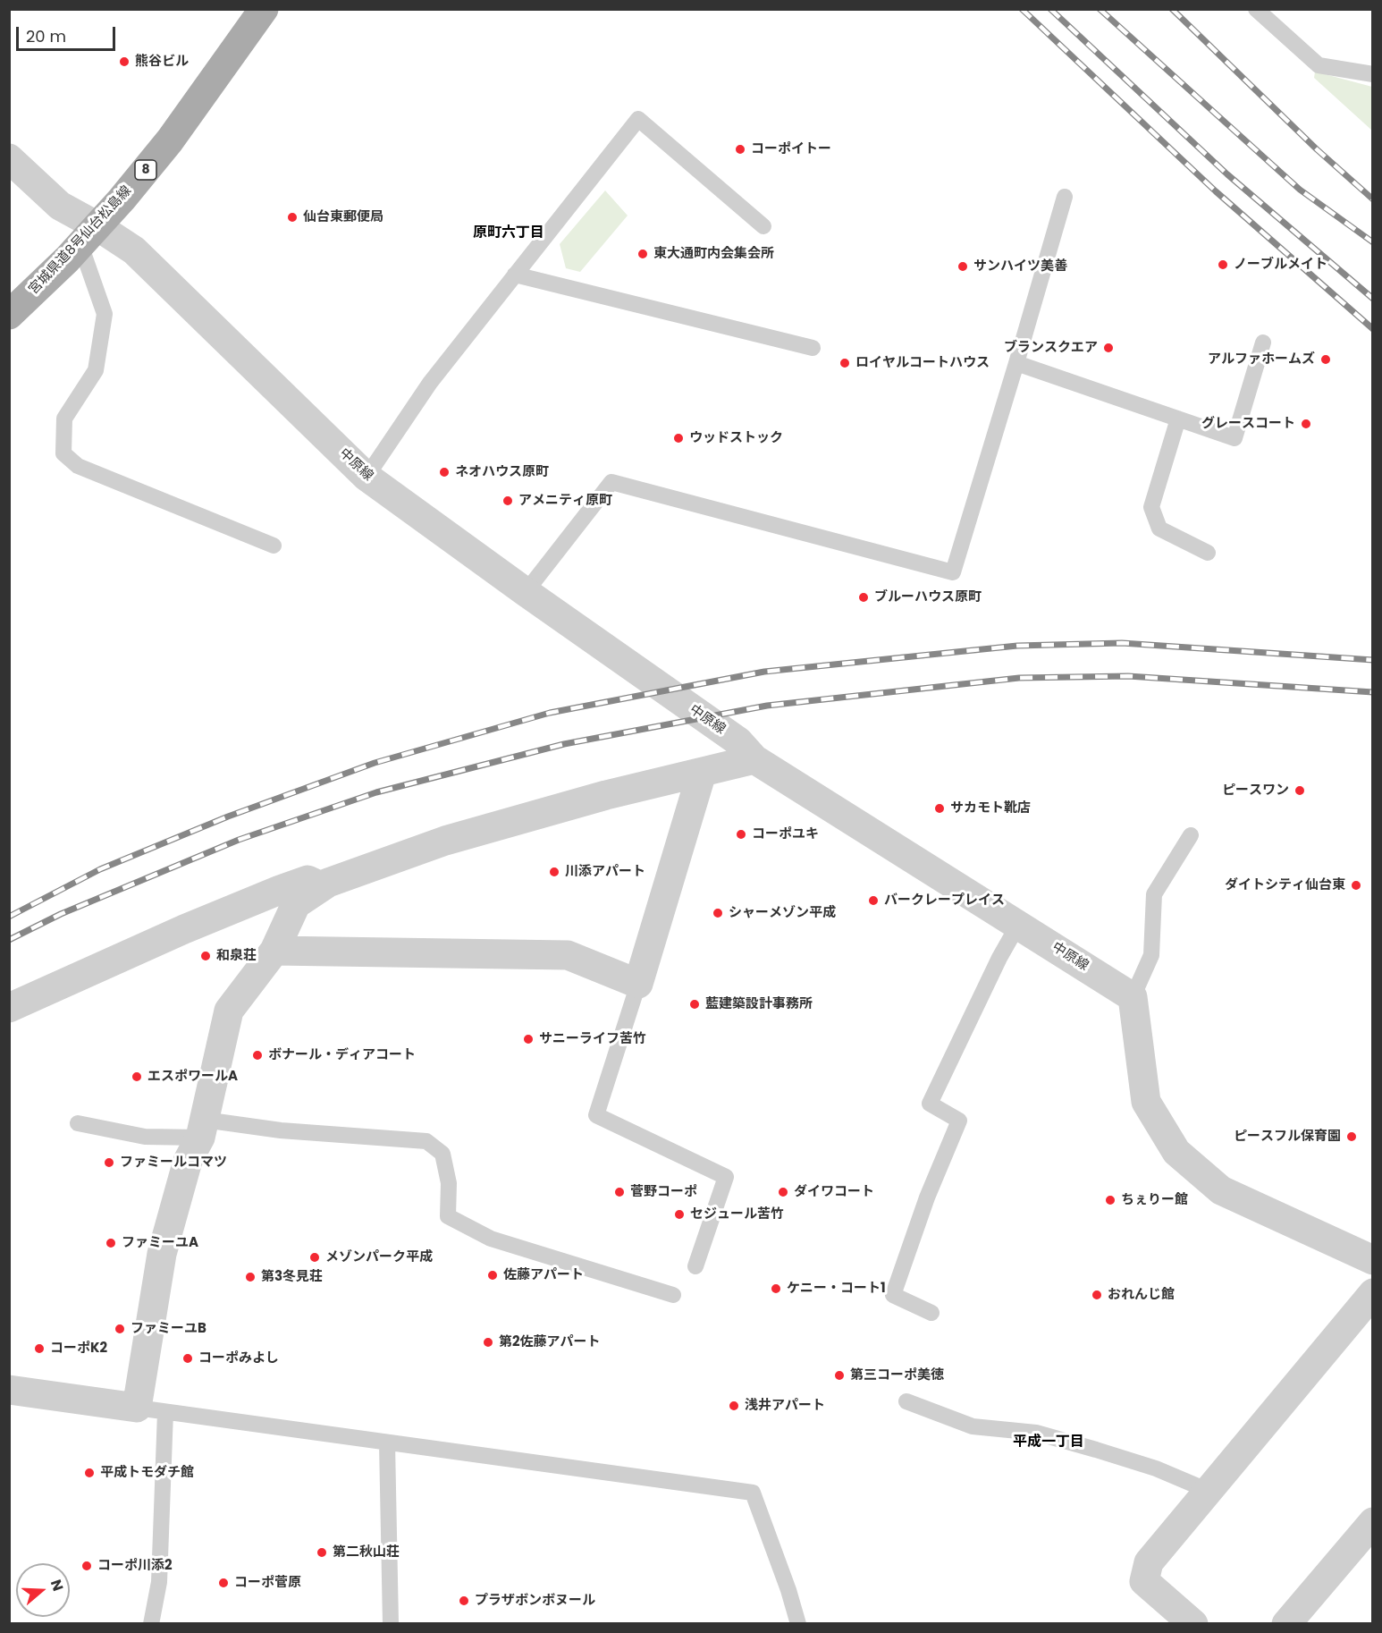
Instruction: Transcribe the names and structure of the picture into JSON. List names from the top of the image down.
{
  "streets": {
    "main road": ["8", "宮城県道8号仙台松島線"],
    "street": ["中原線"]
  },
  "crossings": [
    ["宮城県道8号仙台松島線", "中原線"]
  ],
  "districts": ["原町六丁目", "平成一丁目"],
  "places": [
    "熊谷ビル",
    "コーポイトー",
    "仙台東郵便局",
    "東大通町内会集会所",
    "ノーブルメイト",
    "サンハイツ美善",
    "ブランスクエア",
    "アルファホームズ",
    "ロイヤルコートハウス",
    "グレースコート",
    "ウッドストック",
    "ネオハウス原町",
    "アメニティ原町",
    "ブルーハウス原町",
    "ピースワン",
    "サカモト靴店",
    "コーポユキ",
    "川添アパート",
    "ダイトシティ仙台東",
    "バークレープレイス",
    "シャーメゾン平成",
    "和泉荘",
    "藍建築設計事務所",
    "サニーライフ苦竹",
    "ボナール・ディアコート",
    "エスポワールA",
    "ピースフル保育園",
    "ファミールコマツ",
    "菅野コーポ",
    "ダイワコート",
    "ちぇりー館",
    "セジュール苦竹",
    "ファミーユA",
    "メゾンパーク平成",
    "佐藤アパート",
    "第3冬見荘",
    "ケニー・コート1",
    "おれんじ館",
    "ファミーユB",
    "第2佐藤アパート",
    "コーポK2",
    "コーポみよし",
    "第三コーポ美徳",
    "浅井アパート",
    "平成トモダチ館",
    "第二秋山荘",
    "コーポ川添2",
    "コーポ菅原",
    "プラザボンボヌール"
  ],
  "scale_bar": "20 m",
  "north": "right"
}
